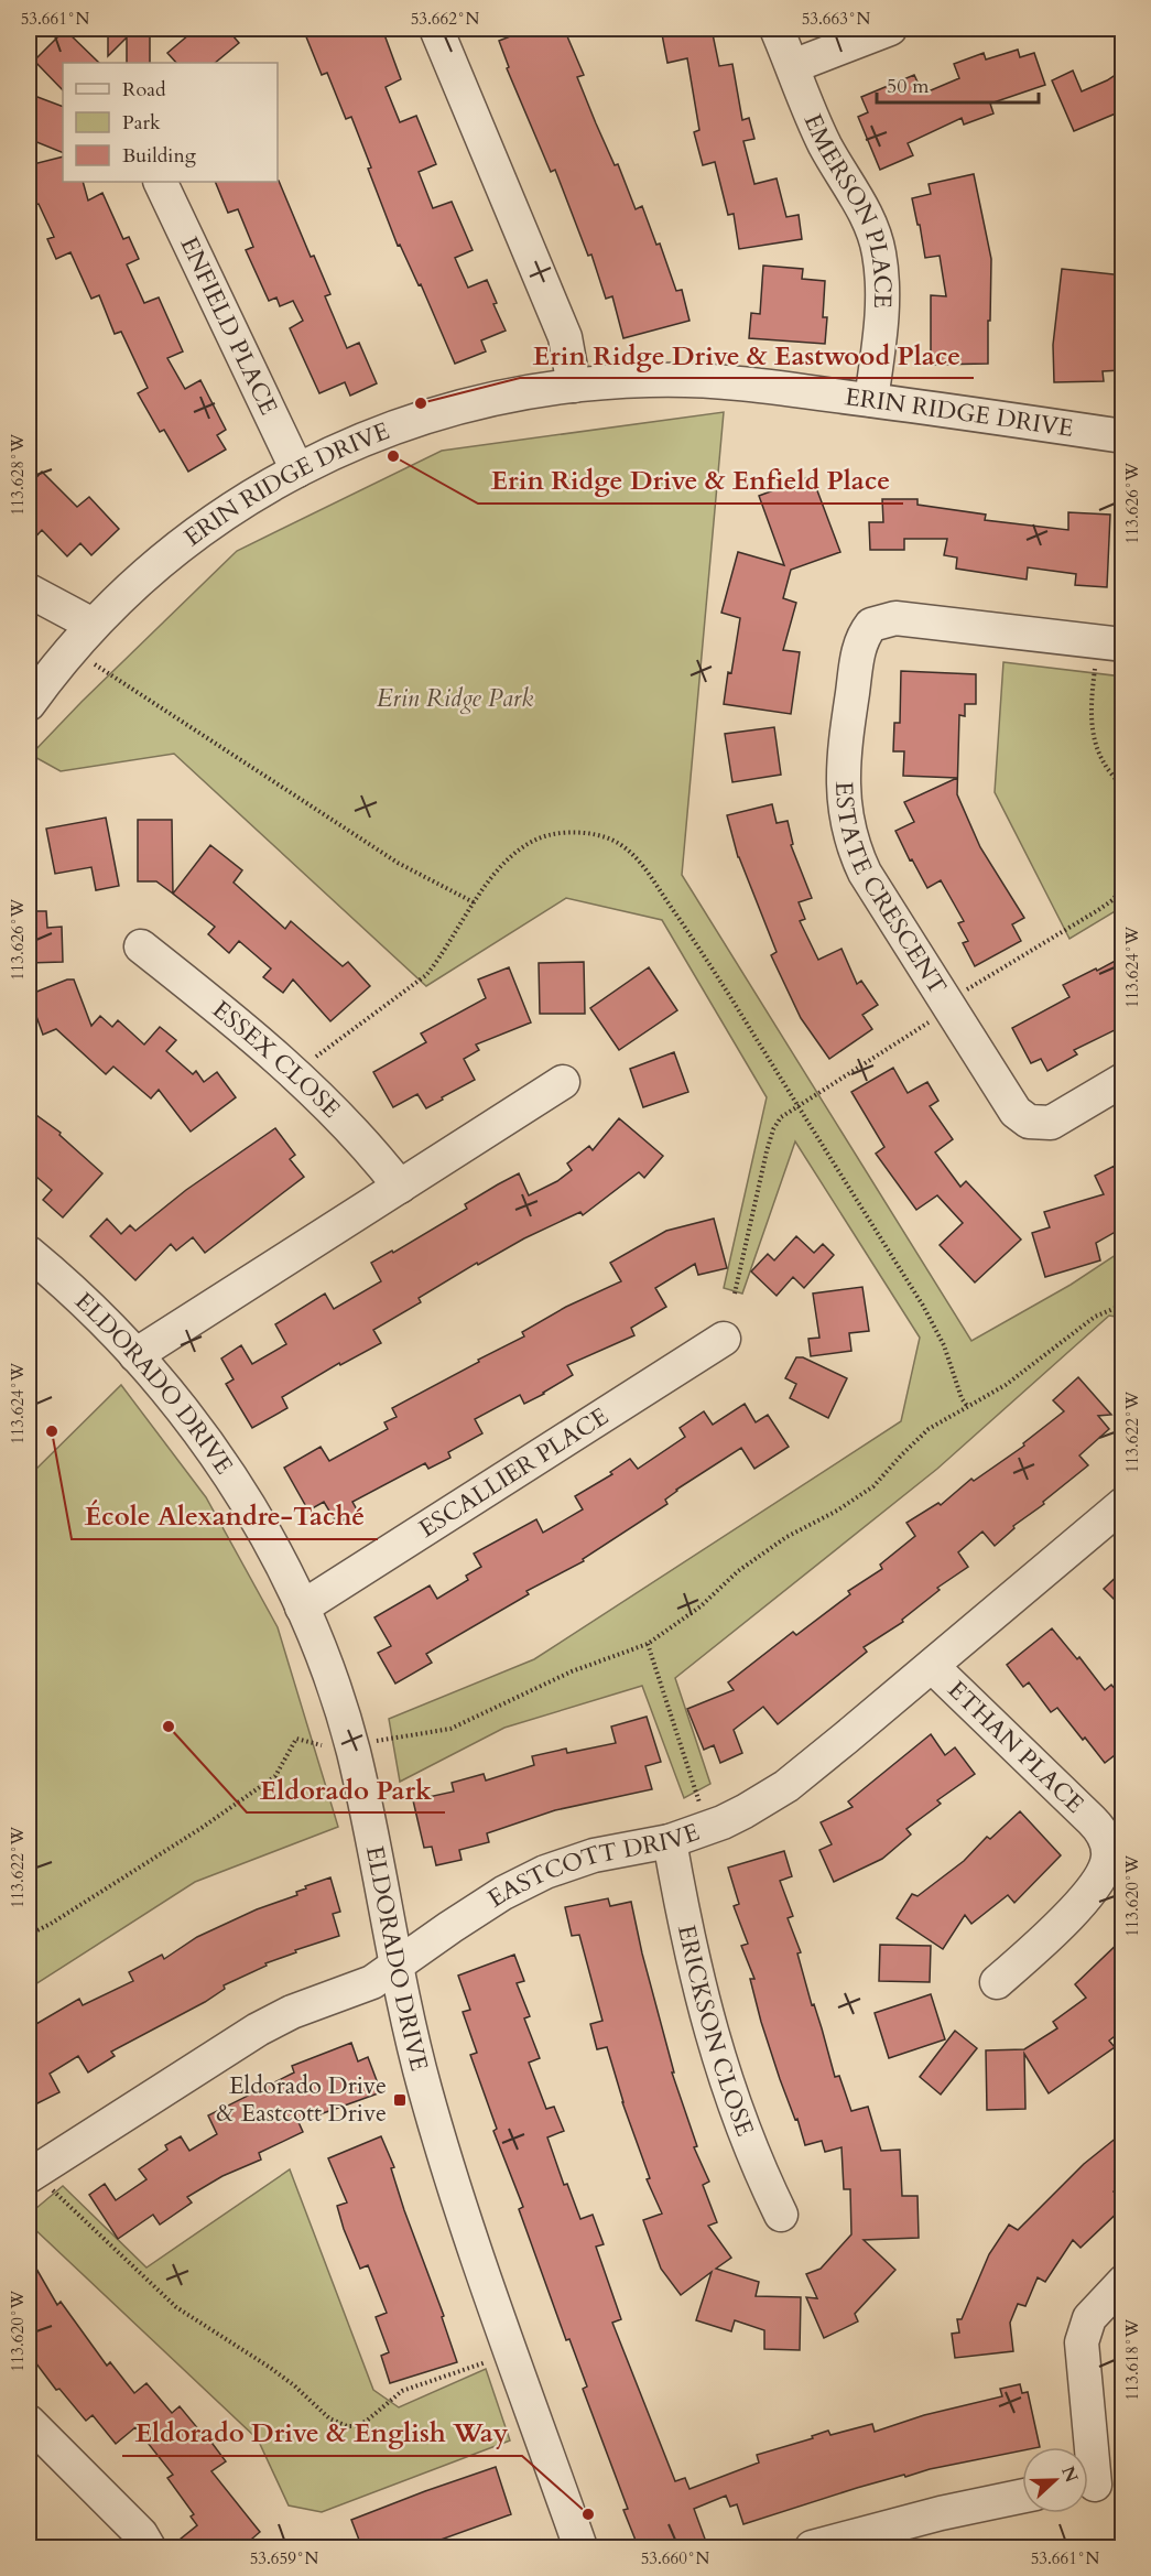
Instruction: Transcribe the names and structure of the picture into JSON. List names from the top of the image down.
{
  "streets": {
    "street": [
      "EMERSON PLACE",
      "ENFIELD PLACE",
      "ERIN RIDGE DRIVE",
      "ESTATE CRESCENT",
      "ESSEX CLOSE",
      "ELDORADO DRIVE",
      "ESCALLIER PLACE",
      "ETHAN PLACE",
      "EASTCOTT DRIVE",
      "ERICKSON CLOSE"
    ]
  },
  "crossings": [
    ["EMERSON PLACE", "ERIN RIDGE DRIVE"],
    ["ENFIELD PLACE", "ERIN RIDGE DRIVE"],
    ["ELDORADO DRIVE", "ESCALLIER PLACE"],
    ["ELDORADO DRIVE", "EASTCOTT DRIVE"],
    ["ETHAN PLACE", "EASTCOTT DRIVE"],
    ["EASTCOTT DRIVE", "ERICKSON CLOSE"]
  ],
  "parks": ["Erin Ridge Park"],
  "places": {
    "other": [
      "Erin Ridge Drive & Eastwood Place",
      "Erin Ridge Drive & Enfield Place",
      "École Alexandre-Taché",
      "Eldorado Park",
      "Eldorado Drive & English Way"
    ],
    "transit": ["Eldorado Drive & Eastcott Drive"]
  },
  "legend": ["Road", "Park", "Building"],
  "scale_bar": "50 m",
  "north": "right",
  "coordinates": [
    "53.661°N",
    "53.662°N",
    "53.663°N",
    "113.628°W",
    "113.626°W",
    "113.624°W",
    "113.622°W",
    "113.620°W",
    "113.618°W",
    "53.659°N",
    "53.660°N"
  ]
}
